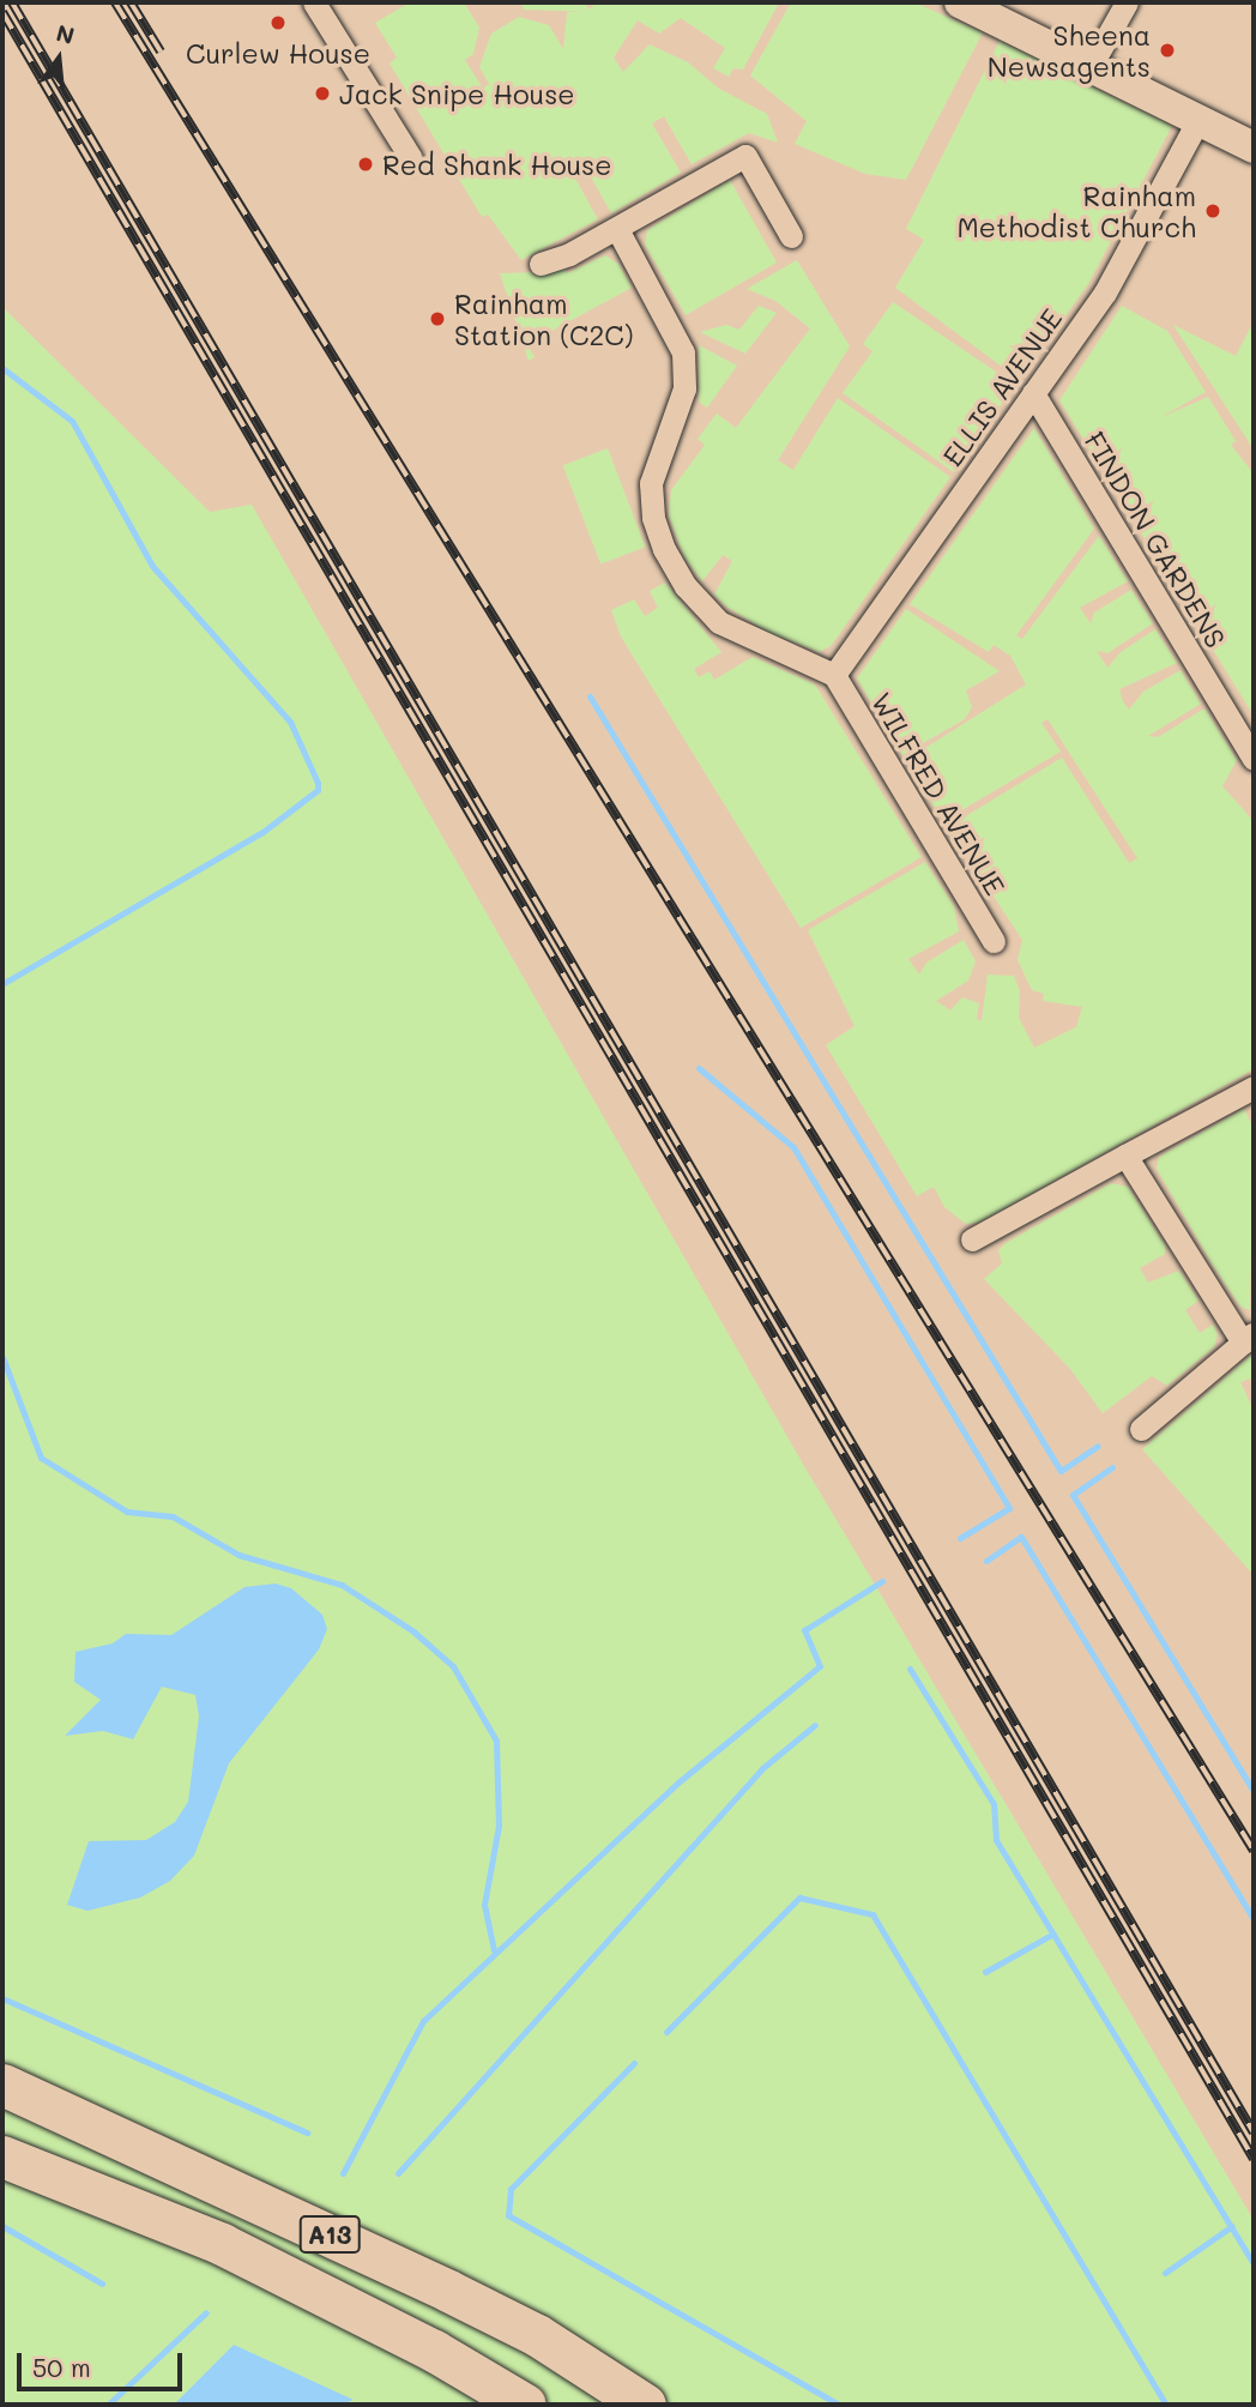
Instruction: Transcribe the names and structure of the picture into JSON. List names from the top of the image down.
{
  "streets": {
    "highway": ["A13"],
    "street": ["ELLIS AVENUE", "FINDON GARDENS", "WILFRED AVENUE"]
  },
  "crossings": [
    ["ELLIS AVENUE", "FINDON GARDENS"],
    ["ELLIS AVENUE", "WILFRED AVENUE"]
  ],
  "places": [
    "Curlew House",
    "Sheena Newsagents",
    "Jack Snipe House",
    "Red Shank House",
    "Rainham Methodist Church",
    "Rainham Station (C2C)"
  ],
  "scale_bar": "50 m",
  "north": "top"
}
